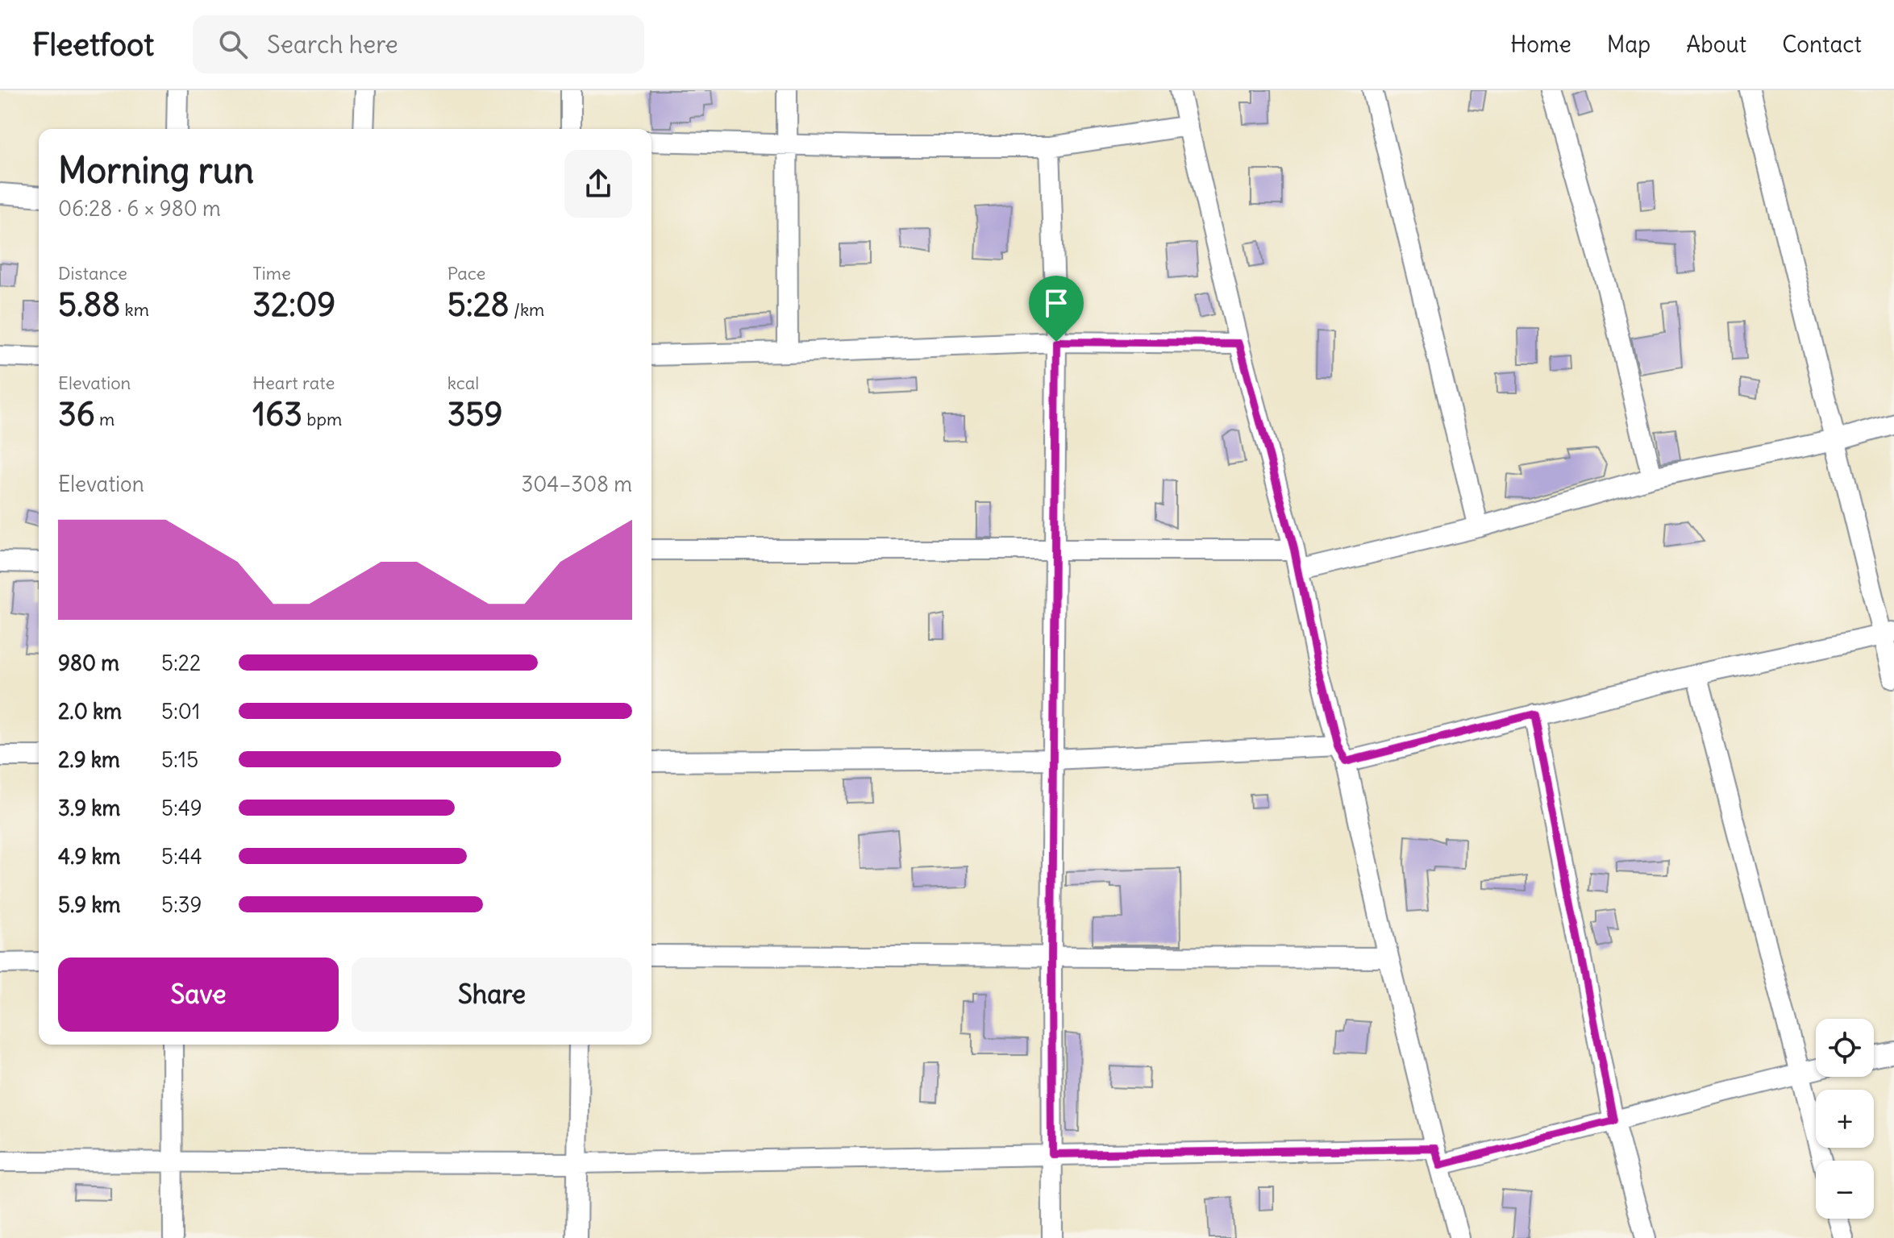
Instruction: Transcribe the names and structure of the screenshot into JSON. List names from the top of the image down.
{
  "page": {
    "header": "Fleetfoot",
    "search": "Search here",
    "nav": [
      "Home",
      "Map",
      "About",
      "Contact"
    ],
    "heading": ["Morning run", "06:28 · 6 × 980 m"],
    "stats": [
      ["Distance", "5.88 km"],
      ["Time", "32:09"],
      ["Pace", "5:28 /km"],
      ["Elevation", "36 m"],
      ["Heart rate", "163 bpm"],
      ["kcal", "359"]
    ],
    "chart": ["Elevation", "304–308 m"],
    "list": [
      {
        "name": "980 m",
        "note": "5:22"
      },
      {
        "name": "2.0 km",
        "note": "5:01"
      },
      {
        "name": "2.9 km",
        "note": "5:15"
      },
      {
        "name": "3.9 km",
        "note": "5:49"
      },
      {
        "name": "4.9 km",
        "note": "5:44"
      },
      {
        "name": "5.9 km",
        "note": "5:39"
      }
    ],
    "buttons": ["Save", "Share"],
    "map_buttons": ["+", "−"]
  }
}
